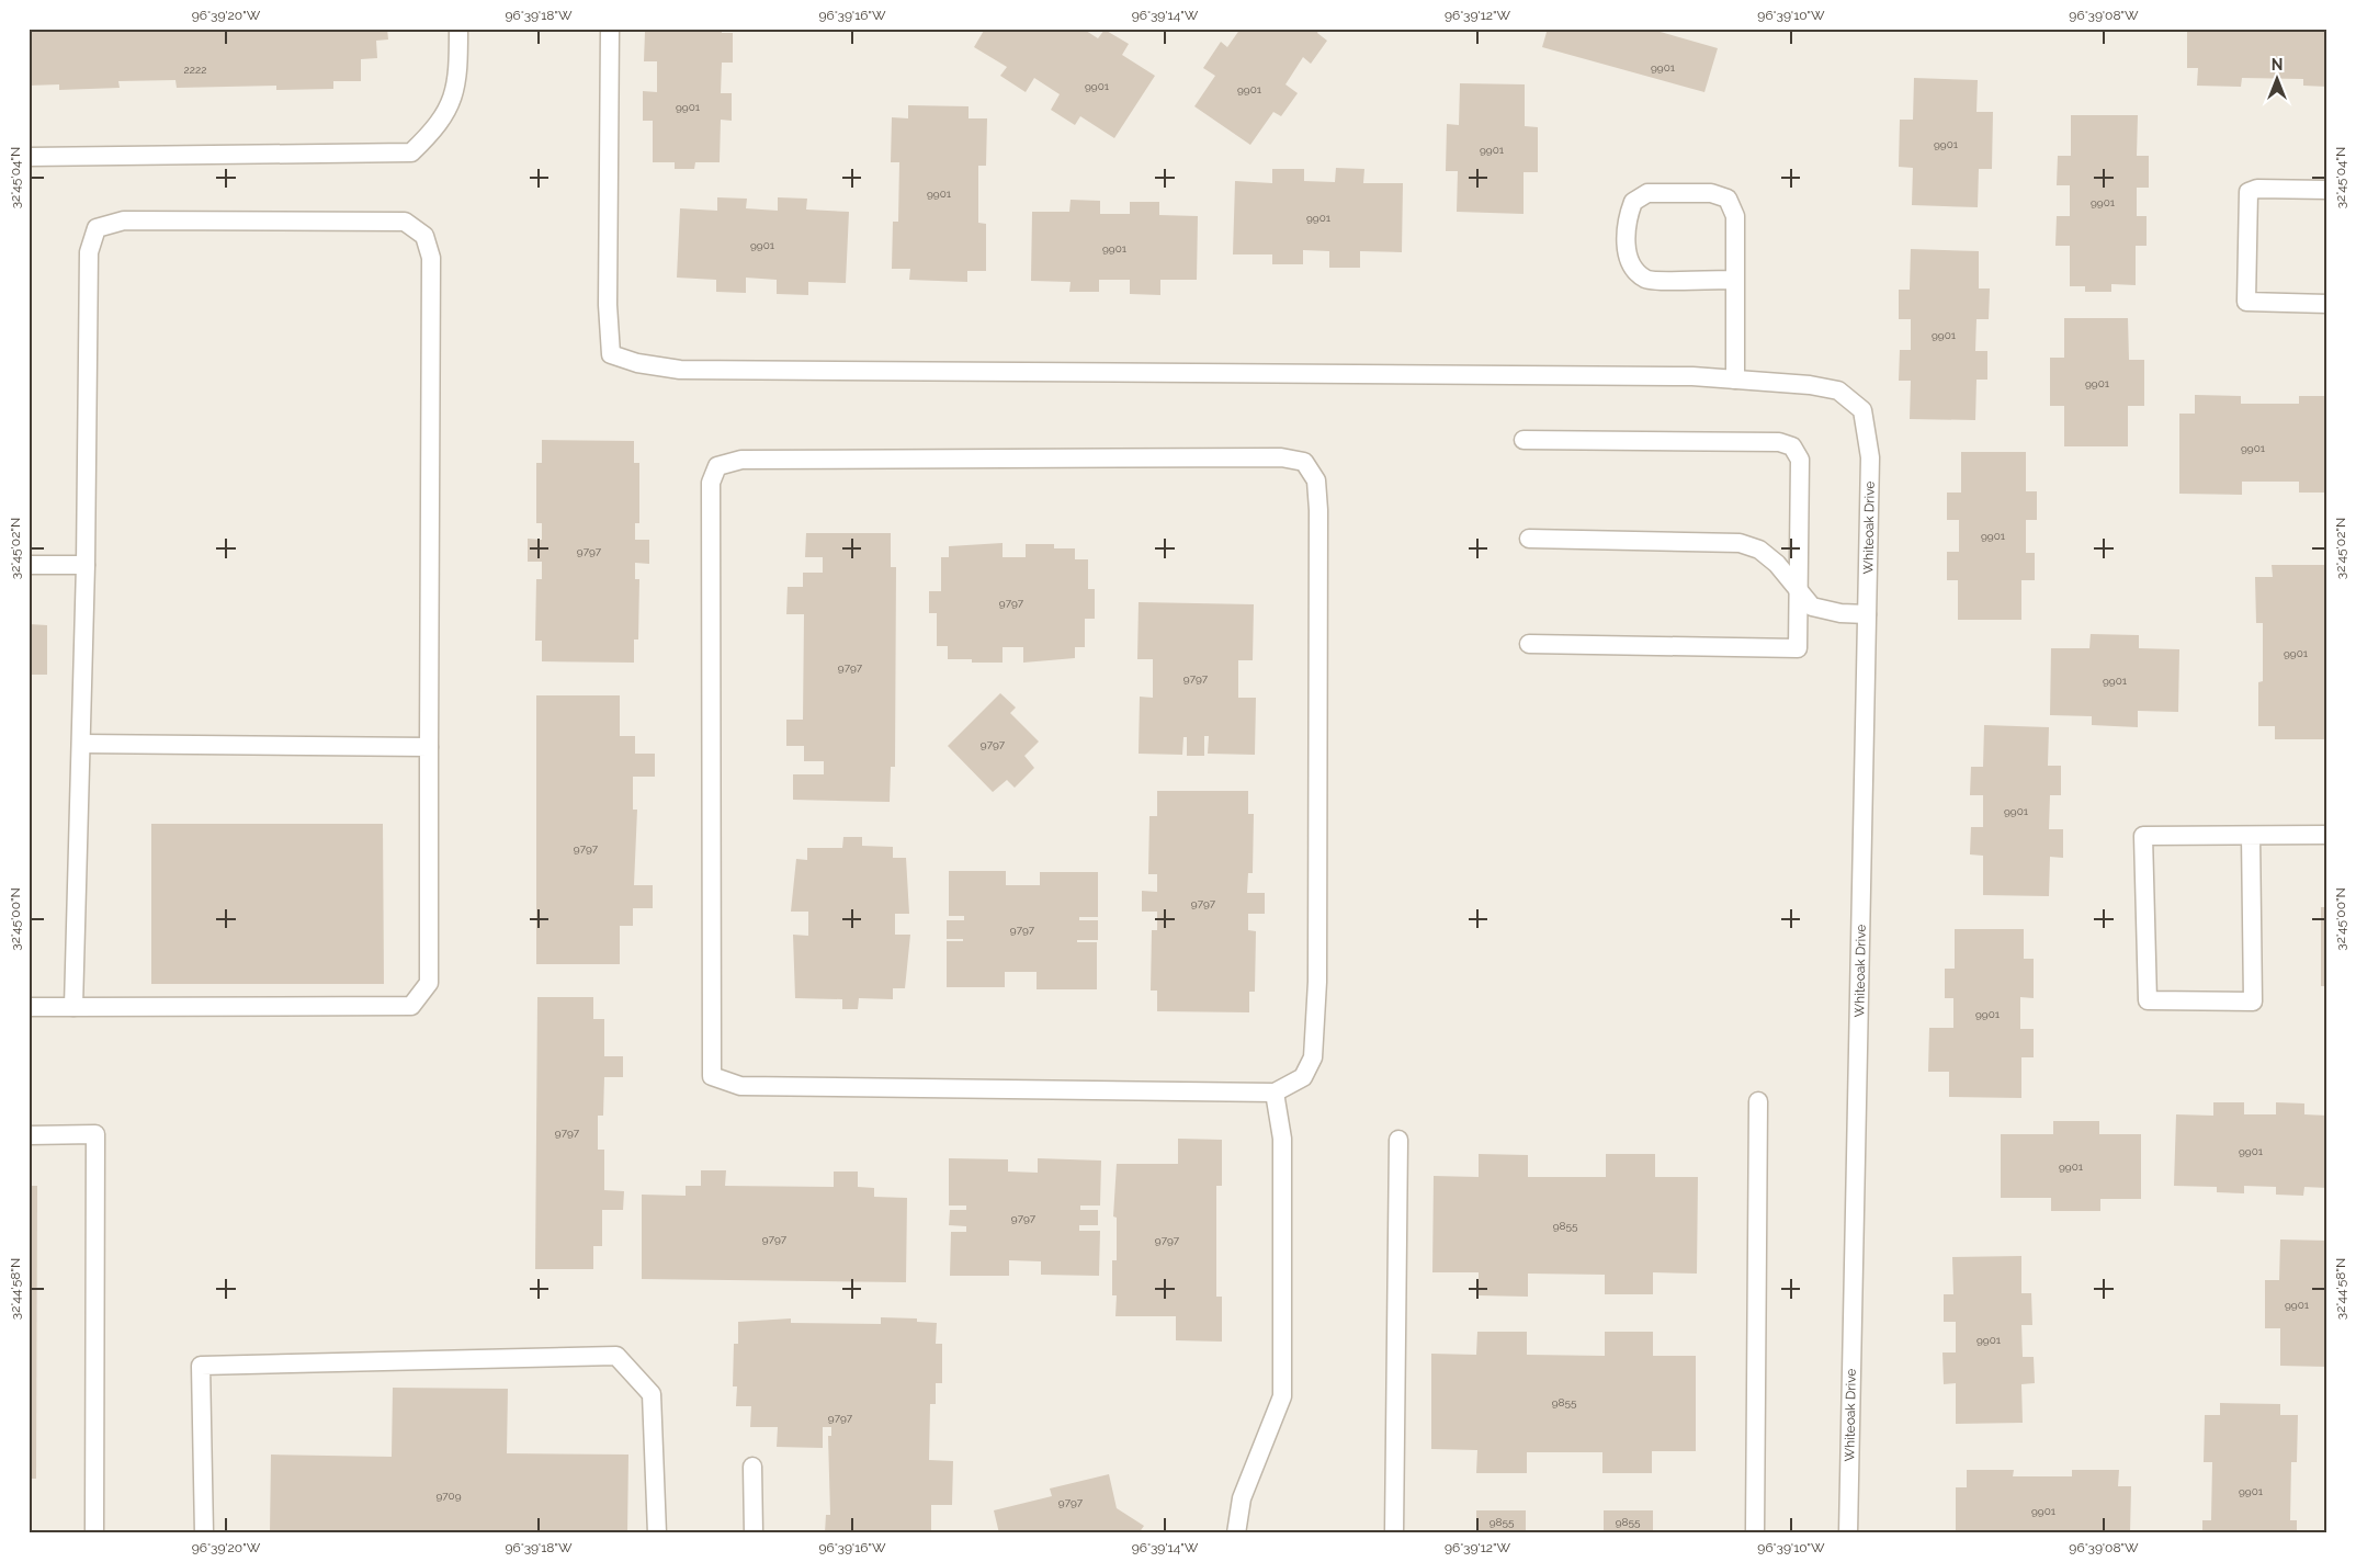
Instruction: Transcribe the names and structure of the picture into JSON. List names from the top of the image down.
{
  "streets": {
    "lane": ["Whiteoak Drive"]
  },
  "house_numbers": [
    "9901",
    "2222",
    "9901",
    "9901",
    "9901",
    "9901",
    "9901",
    "9901",
    "9901",
    "9901",
    "9901",
    "9901",
    "9901",
    "9901",
    "9901",
    "9901",
    "9797",
    "9797",
    "9901",
    "9797",
    "9797",
    "9901",
    "9797",
    "9901",
    "9797",
    "9797",
    "9797",
    "9901",
    "9797",
    "9901",
    "9901",
    "9797",
    "9855",
    "9797",
    "9797",
    "9901",
    "9901",
    "9855",
    "9797",
    "9901",
    "9709",
    "9797",
    "9901",
    "9855",
    "9855"
  ],
  "north": "top",
  "coordinates": [
    "96°39'20\"W",
    "96°39'18\"W",
    "96°39'16\"W",
    "96°39'14\"W",
    "96°39'12\"W",
    "96°39'10\"W",
    "96°39'08\"W",
    "32°45'04\"N",
    "32°45'02\"N",
    "32°45'00\"N",
    "32°44'58\"N"
  ]
}
